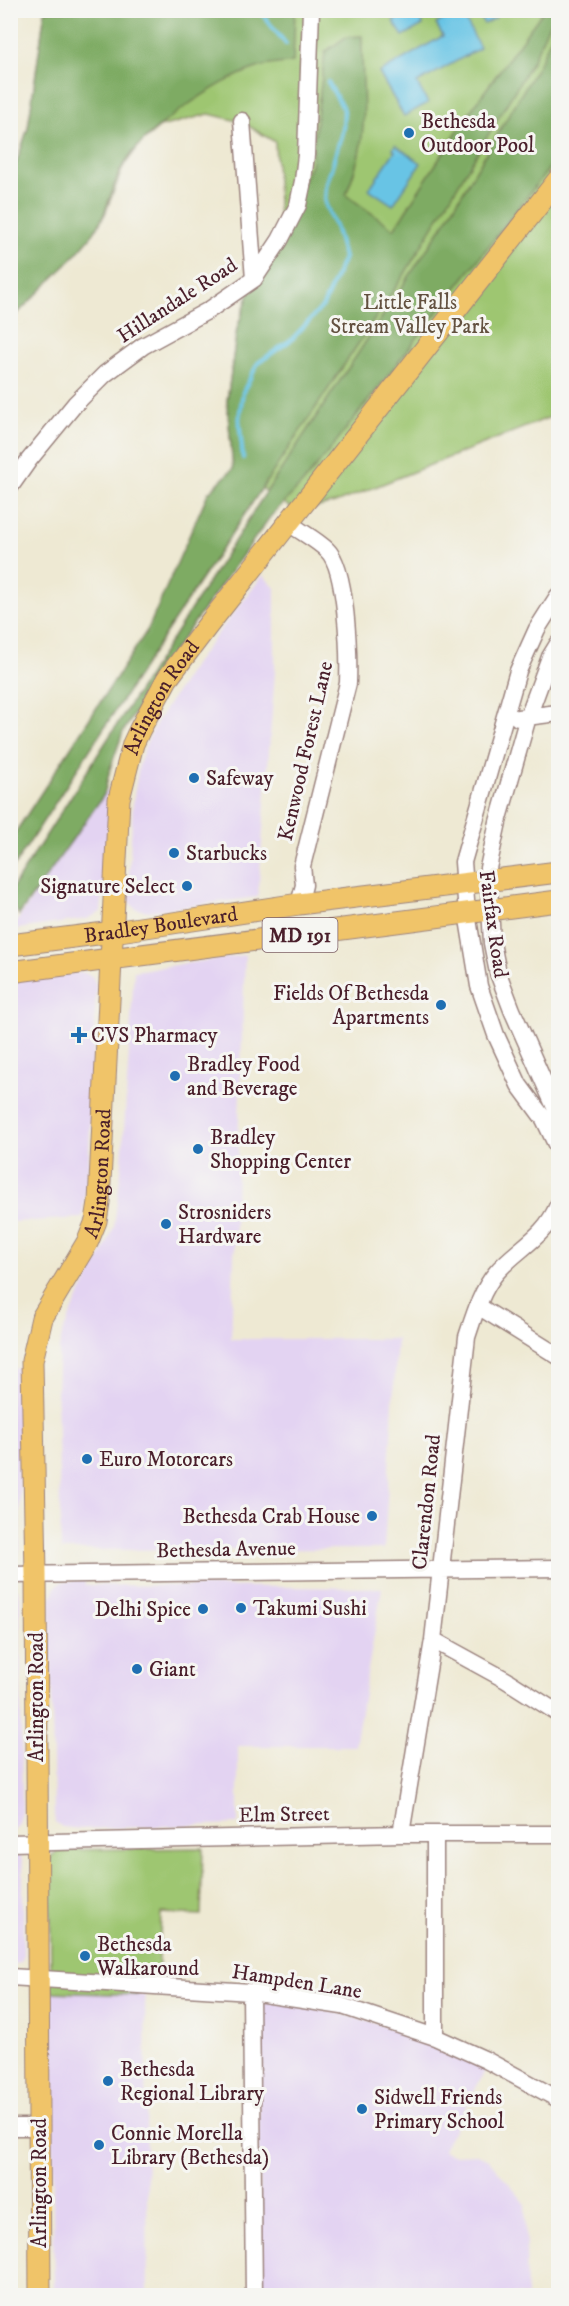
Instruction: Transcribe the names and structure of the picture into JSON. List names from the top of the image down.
{
  "streets": {
    "main road": ["Arlington Road", "Bradley Boulevard", "MD 191"],
    "street": [
      "Hillandale Road",
      "Kenwood Forest Lane",
      "Fairfax Road",
      "Clarendon Road",
      "Bethesda Avenue",
      "Elm Street",
      "Hampden Lane"
    ]
  },
  "crossings": [
    ["Arlington Road", "Kenwood Forest Lane"],
    ["Arlington Road", "Bradley Boulevard"],
    ["Arlington Road", "Bethesda Avenue"],
    ["Arlington Road", "Elm Street"],
    ["Arlington Road", "Hampden Lane"],
    ["Kenwood Forest Lane", "Bradley Boulevard"],
    ["Fairfax Road", "Bradley Boulevard"],
    ["Clarendon Road", "Bethesda Avenue"],
    ["Clarendon Road", "Elm Street"]
  ],
  "parks": ["Little Falls Stream Valley Park"],
  "places": {
    "other": [
      "Bethesda Outdoor Pool",
      "Safeway",
      "Starbucks",
      "Signature Select",
      "Fields Of Bethesda Apartments",
      "Bradley Food and Beverage",
      "Bradley Shopping Center",
      "Strosniders Hardware",
      "Euro Motorcars",
      "Bethesda Crab House",
      "Takumi Sushi",
      "Delhi Spice",
      "Giant",
      "Bethesda Walkaround",
      "Bethesda Regional Library",
      "Sidwell Friends Primary School",
      "Connie Morella Library (Bethesda)"
    ],
    "health": ["CVS Pharmacy"]
  }
}
